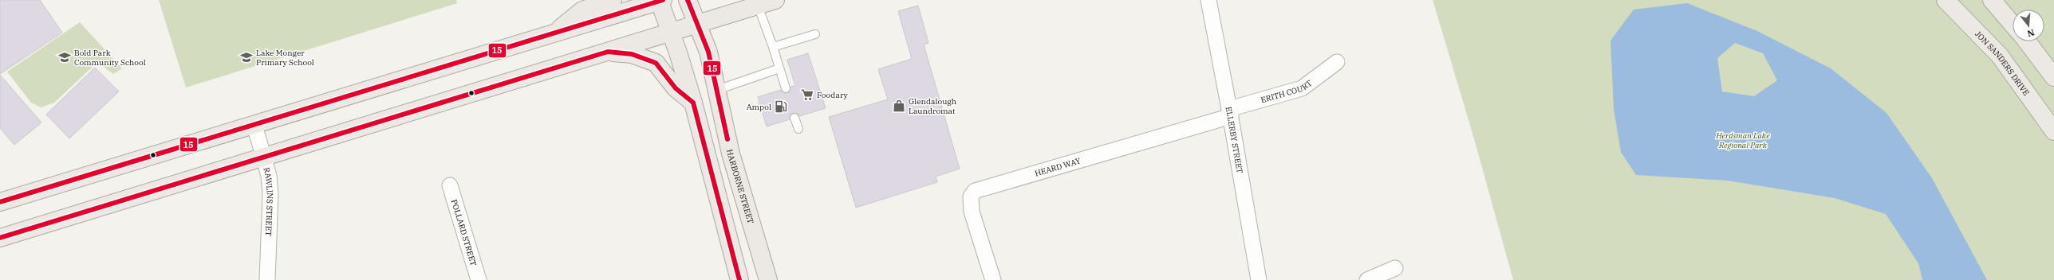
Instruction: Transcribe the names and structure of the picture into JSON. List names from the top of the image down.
{
  "streets": {
    "main road": ["JON SANDERS DRIVE", "HARBORNE STREET"],
    "street": [
      "ERITH COURT",
      "ELLERBY STREET",
      "HEARD WAY",
      "RAWLINS STREET",
      "POLLARD STREET"
    ]
  },
  "crossings": [
    ["ERITH COURT", "ELLERBY STREET"],
    ["ERITH COURT", "HEARD WAY"],
    ["ELLERBY STREET", "HEARD WAY"]
  ],
  "parks": ["Herdsman Lake Regional Park"],
  "places": {
    "school or university": ["Bold Park Community School", "Lake Monger Primary School"],
    "supermarket": ["Foodary"],
    "shop": ["Glendalough Laundromat"],
    "fuel station": ["Ampol"]
  },
  "lines": ["transit line 15"],
  "north": "bottom"
}
